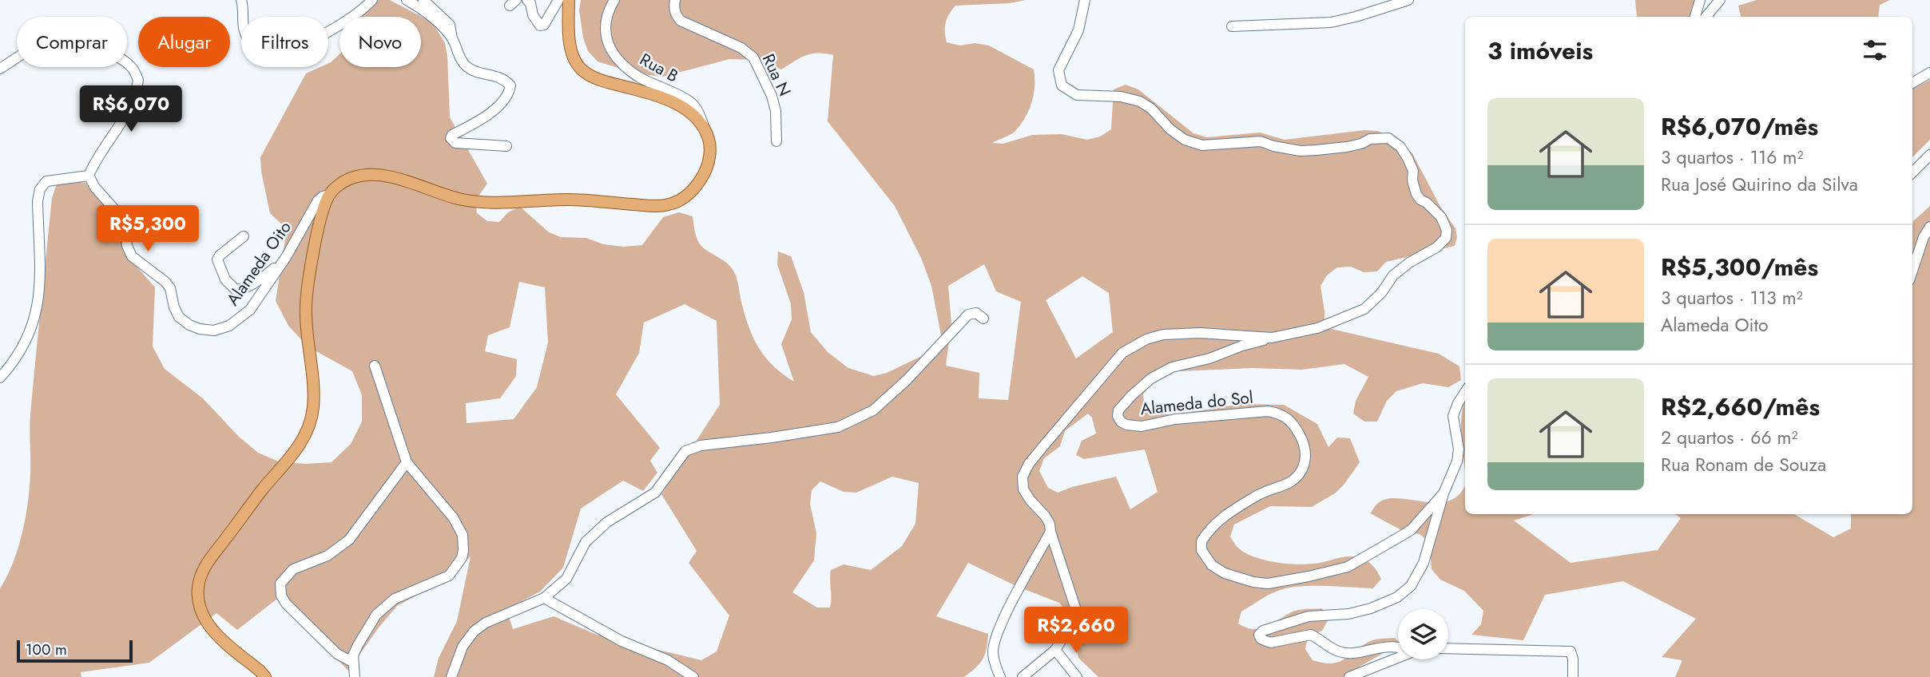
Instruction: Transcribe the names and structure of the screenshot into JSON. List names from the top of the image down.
{
  "streets": {
    "street": [
      "Rua B",
      "Rua N",
      "Alameda Oito",
      "Alameda do Sol"
    ]
  },
  "scale_bar": "100 m",
  "page": {
    "chip": [
      "Comprar",
      "Alugar",
      "Filtros",
      "Novo"
    ],
    "heading": "3 imóveis",
    "list": [
      {
        "name": "R$6,070/mês",
        "note": "3 quartos · 116 m² · Rua José Quirino da Silva"
      },
      {
        "name": "R$5,300/mês",
        "note": "3 quartos · 113 m² · Alameda Oito"
      },
      {
        "name": "R$2,660/mês",
        "note": "2 quartos · 66 m² · Rua Ronam de Souza"
      }
    ],
    "price": ["R$6,070", "R$5,300", "R$2,660"],
    "scale": "100 m"
  }
}
